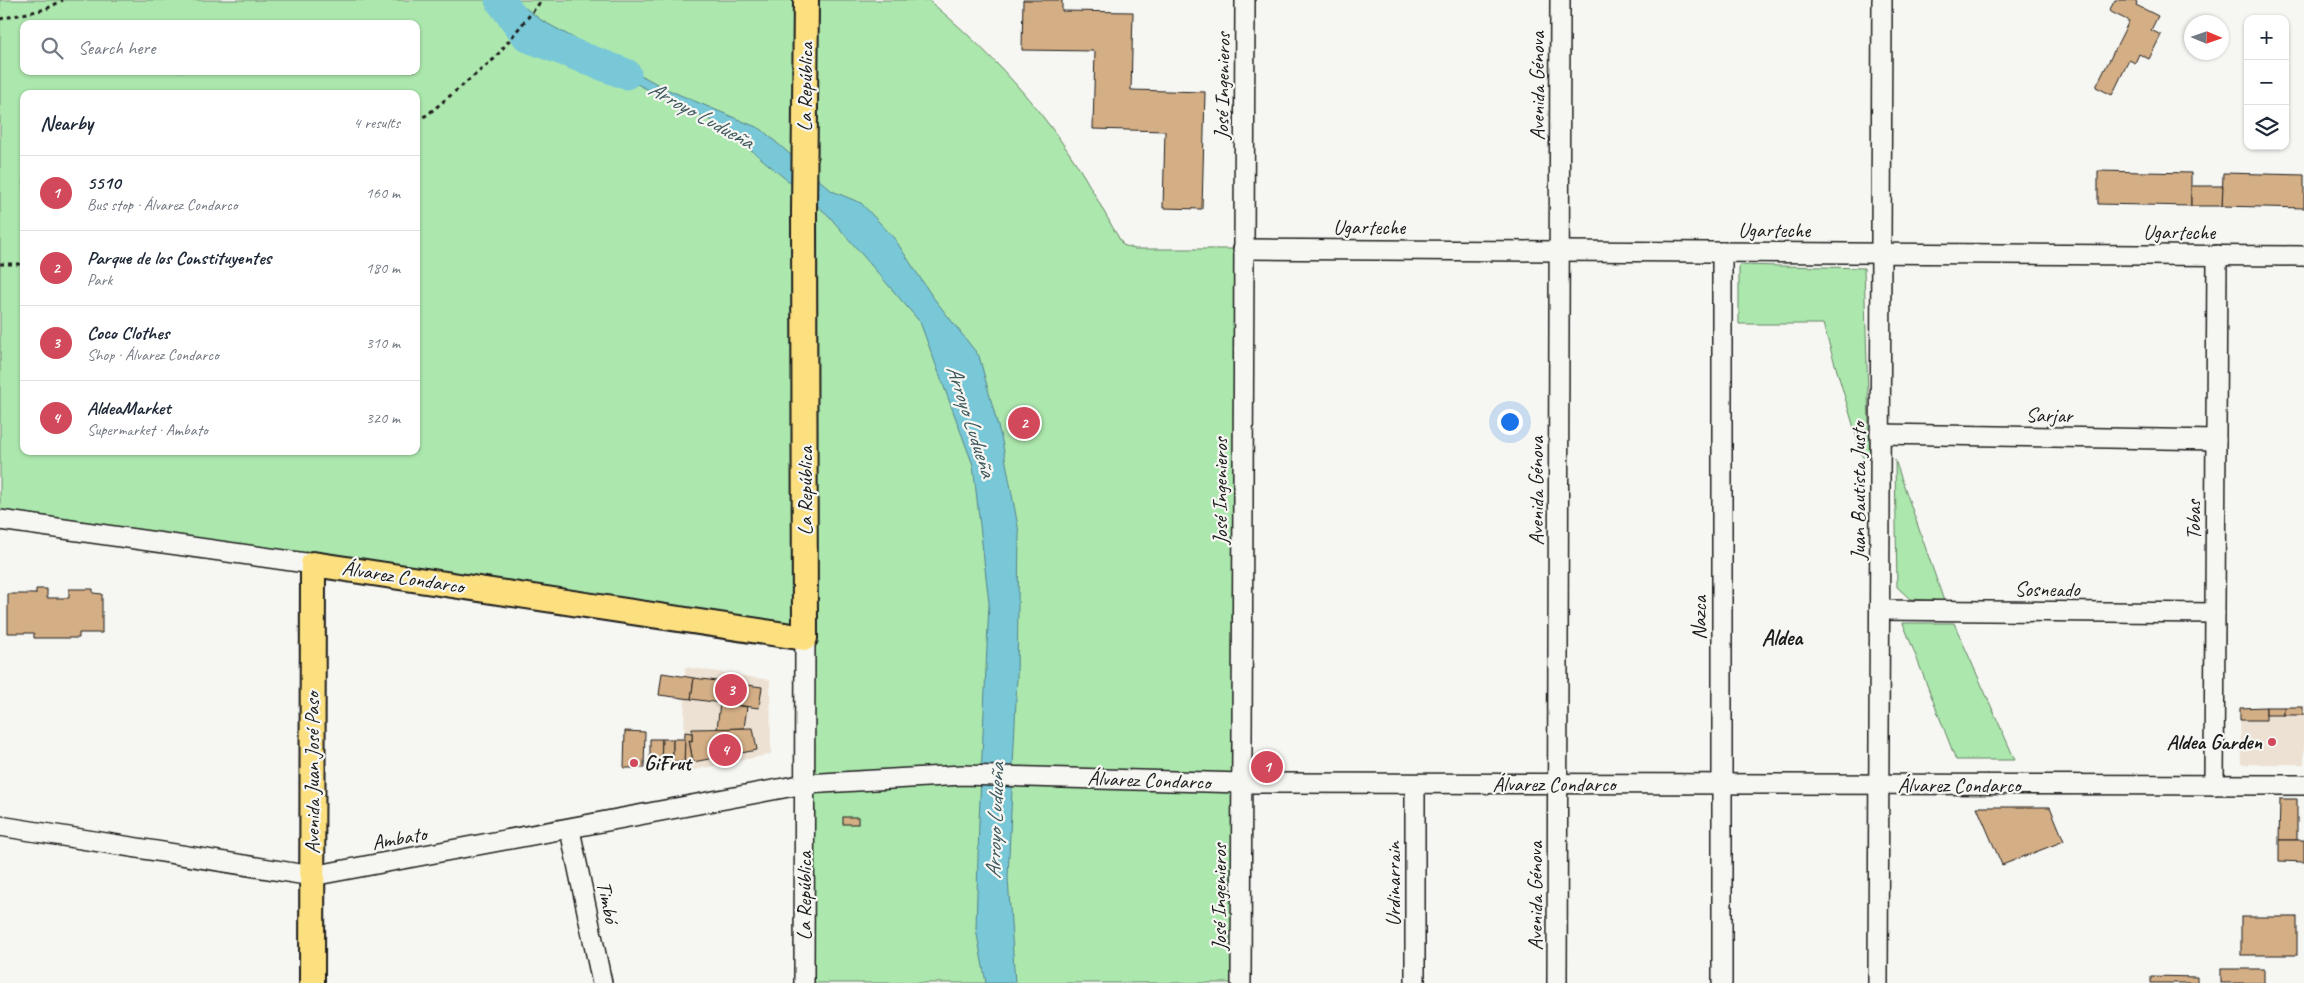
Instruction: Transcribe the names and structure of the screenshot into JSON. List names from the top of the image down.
{
  "streets": {
    "main road": ["La República", "Álvarez Condarco", "Avenida Juan José Paso"],
    "street": [
      "José Ingenieros",
      "Avenida Génova",
      "Ugarteche",
      "Sarjar",
      "Juan Bautista Justo",
      "Tobas",
      "Sosneado",
      "Nazca",
      "Ambato",
      "Urdinarrain",
      "Timbó"
    ]
  },
  "crossings": [
    ["José Ingenieros", "Ugarteche"],
    ["José Ingenieros", "Álvarez Condarco"],
    ["Avenida Génova", "Ugarteche"],
    ["Avenida Génova", "Álvarez Condarco"],
    ["La República", "Álvarez Condarco"],
    ["La República", "Ambato"],
    ["Ugarteche", "Juan Bautista Justo"],
    ["Ugarteche", "Tobas"],
    ["Ugarteche", "Nazca"],
    ["Sarjar", "Juan Bautista Justo"],
    ["Sarjar", "Tobas"],
    ["Juan Bautista Justo", "Álvarez Condarco"],
    ["Juan Bautista Justo", "Sosneado"],
    ["Tobas", "Álvarez Condarco"],
    ["Tobas", "Sosneado"],
    ["Álvarez Condarco", "Nazca"],
    ["Álvarez Condarco", "Avenida Juan José Paso"],
    ["Álvarez Condarco", "Ambato"],
    ["Álvarez Condarco", "Urdinarrain"],
    ["Avenida Juan José Paso", "Ambato"],
    ["Ambato", "Timbó"]
  ],
  "districts": ["Aldea"],
  "water": ["Arroyo Ludueña"],
  "places": ["Aldea Garden", "GiFrut"],
  "north": "right",
  "page": {
    "map_buttons": ["+", "−"],
    "search": "Search here",
    "heading": ["Nearby", "4 results"],
    "list": [
      {
        "mark": "1",
        "name": "5510",
        "note": "Bus stop · Álvarez Condarco",
        "value": "160 m"
      },
      {
        "mark": "2",
        "name": "Parque de los Constituyentes",
        "note": "Park",
        "value": "180 m"
      },
      {
        "mark": "3",
        "name": "Coco Clothes",
        "note": "Shop · Álvarez Condarco",
        "value": "310 m"
      },
      {
        "mark": "4",
        "name": "AldeaMarket",
        "note": "Supermarket · Ambato",
        "value": "320 m"
      }
    ],
    "pins": [
      "2",
      "3",
      "4",
      "1"
    ]
  }
}
